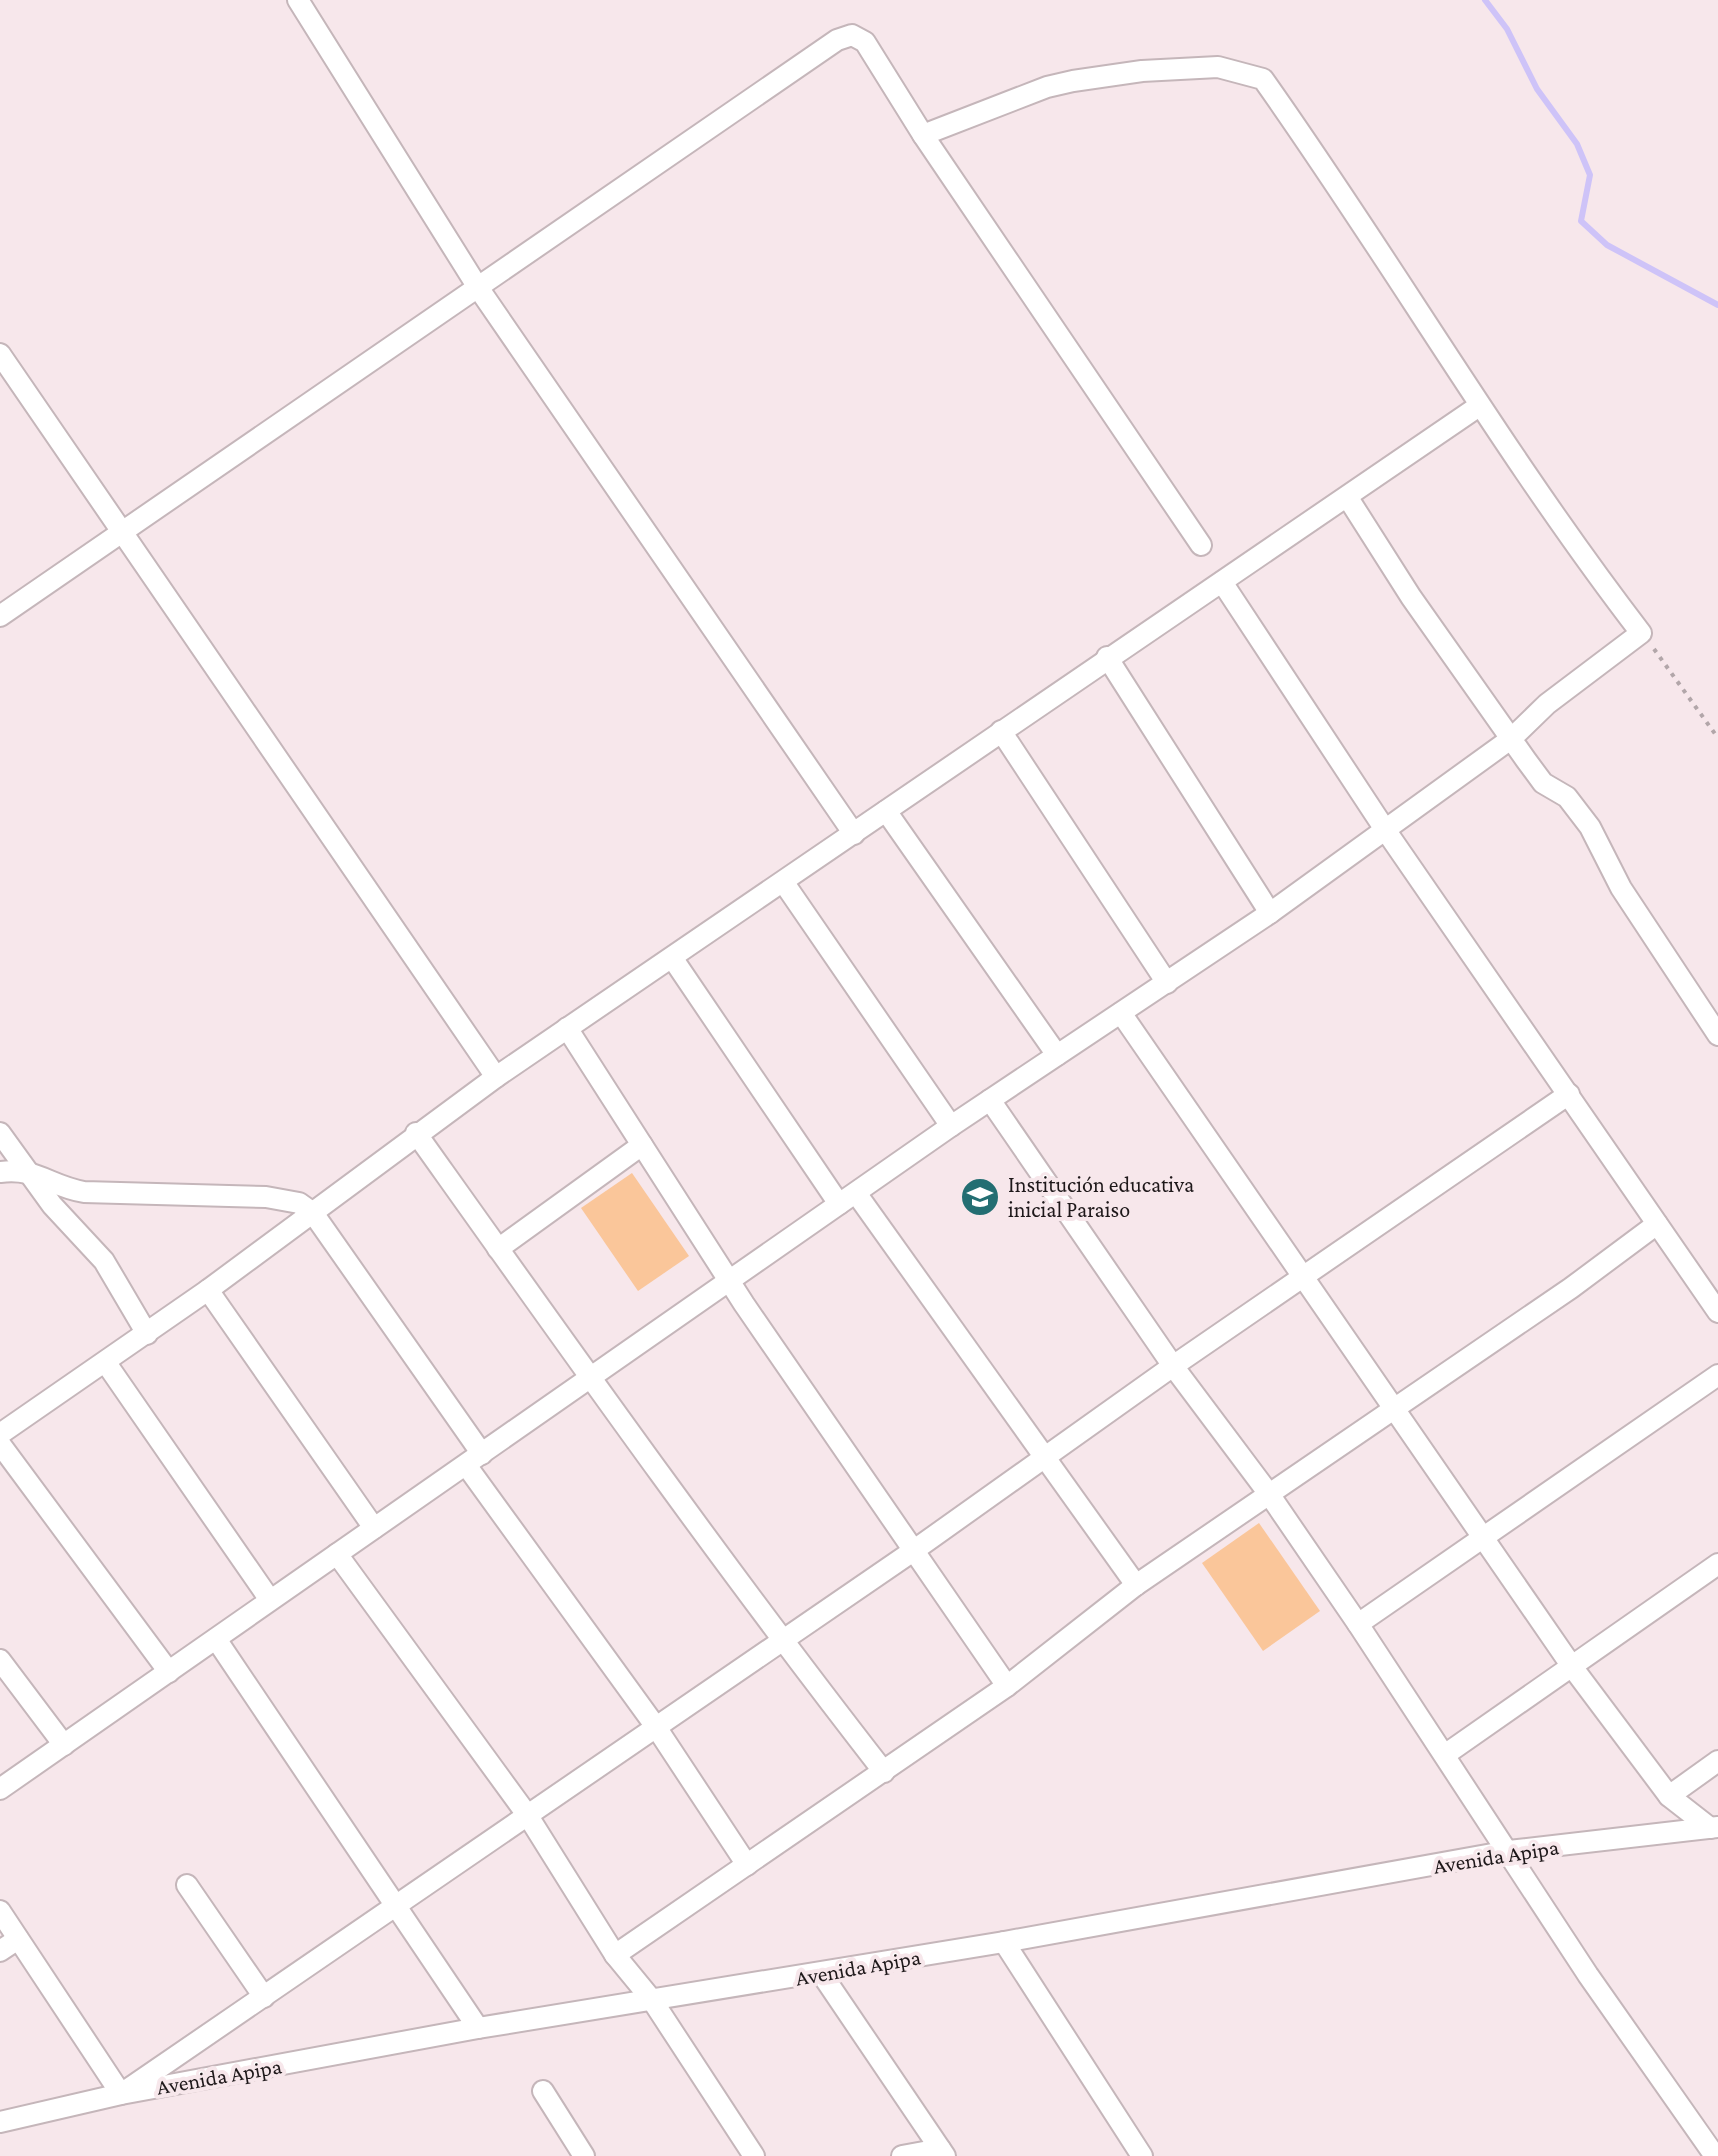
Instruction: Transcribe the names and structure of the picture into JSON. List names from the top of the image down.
{
  "streets": {
    "street": ["Avenida Apipa"]
  },
  "places": {
    "school or university": ["Institución educativa inicial Paraiso"]
  }
}
